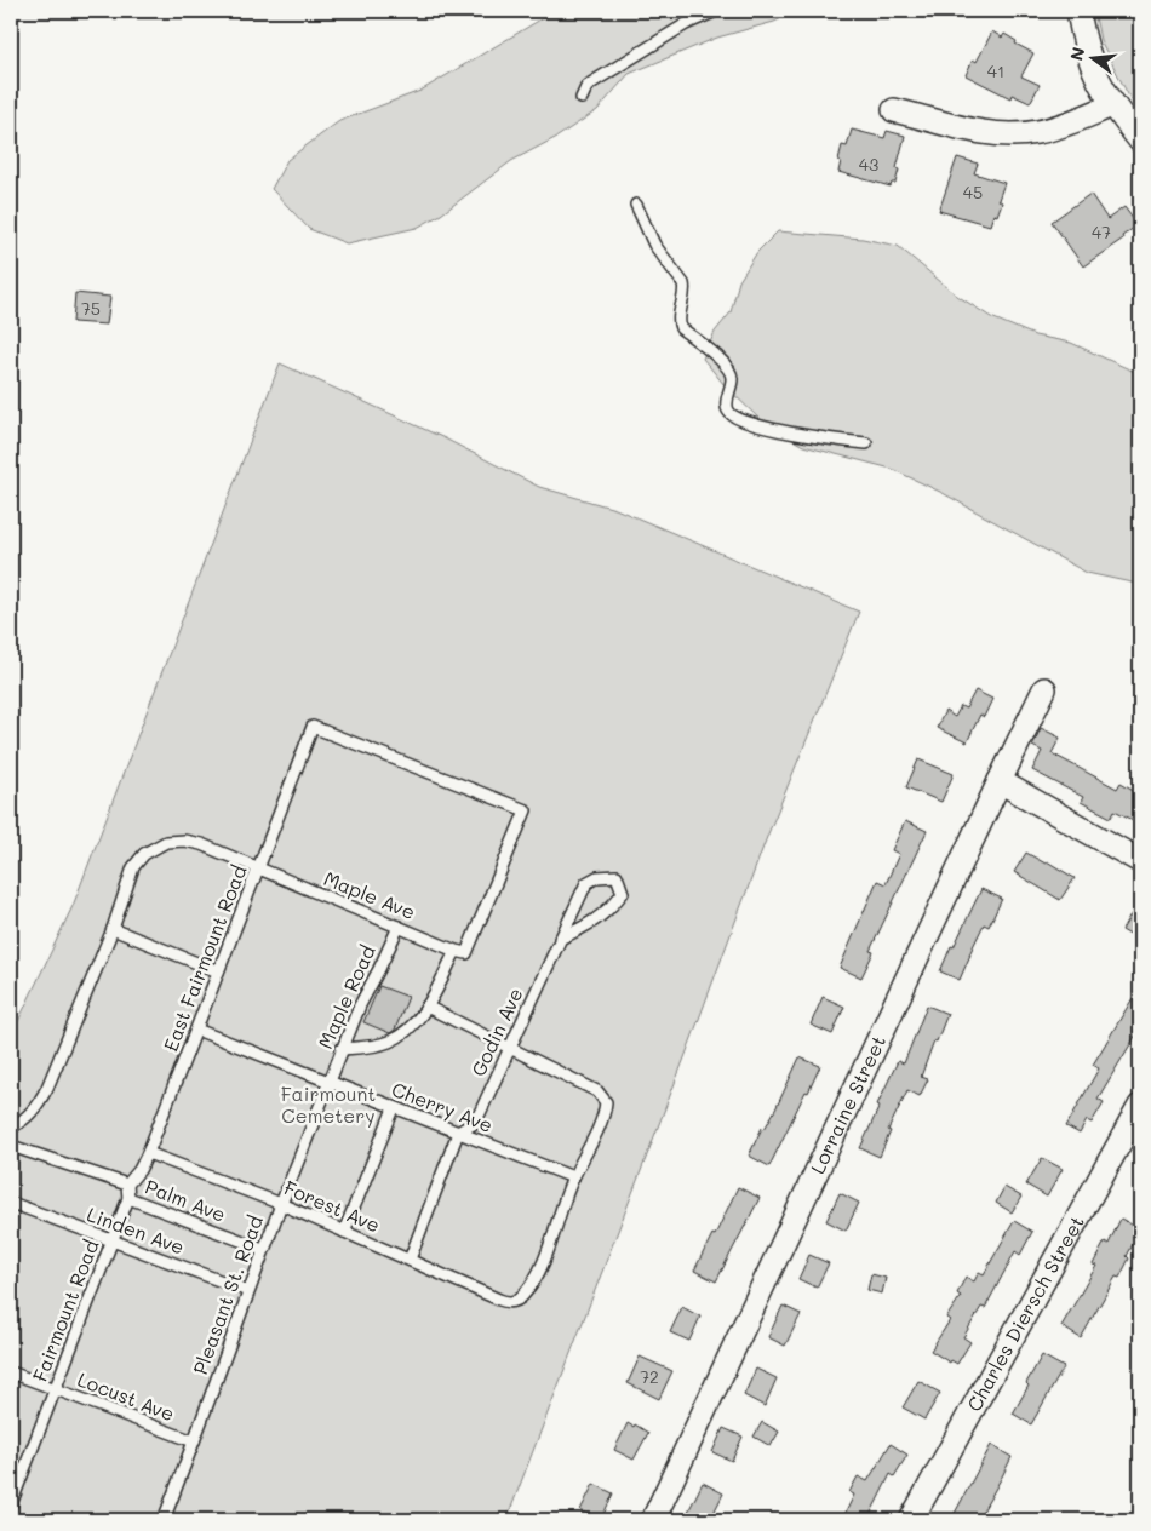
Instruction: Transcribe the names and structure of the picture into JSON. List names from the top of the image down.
{
  "streets": {
    "street": ["Lorraine Street", "Charles Diersch Street"],
    "lane": [
      "Maple Ave",
      "East Fairmount Road",
      "Maple Road",
      "Godin Ave",
      "Cherry Ave",
      "Palm Ave",
      "Forest Ave",
      "Linden Ave",
      "Pleasant St. Road",
      "Fairmount Road",
      "Locust Ave"
    ]
  },
  "crossings": [
    ["Maple Ave", "East Fairmount Road"],
    ["Maple Ave", "Maple Road"],
    ["East Fairmount Road", "Cherry Ave"],
    ["East Fairmount Road", "Forest Ave"],
    ["Maple Road", "Cherry Ave"],
    ["Maple Road", "Pleasant St. Road"],
    ["Godin Ave", "Cherry Ave"],
    ["Cherry Ave", "Forest Ave"],
    ["Cherry Ave", "Pleasant St. Road"],
    ["Palm Ave", "Pleasant St. Road"],
    ["Palm Ave", "Fairmount Road"],
    ["Forest Ave", "Pleasant St. Road"],
    ["Linden Ave", "Pleasant St. Road"],
    ["Linden Ave", "Fairmount Road"],
    ["Pleasant St. Road", "Locust Ave"],
    ["Fairmount Road", "Locust Ave"]
  ],
  "parks": ["Fairmount Cemetery"],
  "house_numbers": [
    "41",
    "43",
    "45",
    "47",
    "75",
    "72"
  ],
  "north": "left"
}
